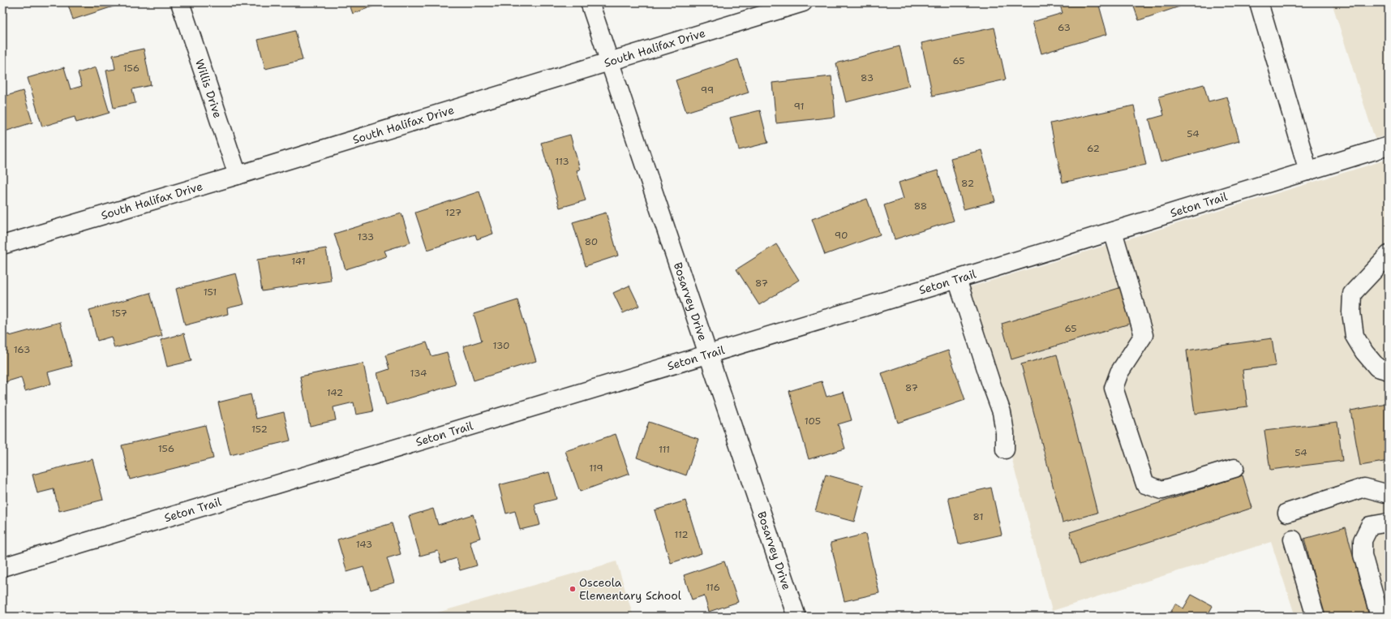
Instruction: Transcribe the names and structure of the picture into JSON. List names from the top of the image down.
{
  "streets": {
    "street": [
      "South Halifax Drive",
      "Willis Drive",
      "Seton Trail",
      "Bosarvey Drive"
    ]
  },
  "crossings": [
    ["South Halifax Drive", "Willis Drive"],
    ["South Halifax Drive", "Bosarvey Drive"],
    ["Seton Trail", "Bosarvey Drive"]
  ],
  "places": ["Osceola Elementary School"],
  "house_numbers": [
    "63",
    "65",
    "156",
    "83",
    "99",
    "91",
    "54",
    "62",
    "113",
    "82",
    "88",
    "127",
    "90",
    "133",
    "80",
    "141",
    "87",
    "151",
    "157",
    "65",
    "130",
    "163",
    "134",
    "87",
    "142",
    "105",
    "152",
    "156",
    "111",
    "54",
    "119",
    "81",
    "112",
    "143",
    "116"
  ]
}
